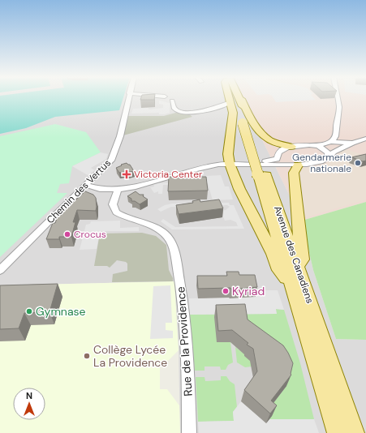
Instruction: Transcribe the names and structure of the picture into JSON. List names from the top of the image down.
{
  "streets": {
    "main road": ["Avenue des Canadiens"],
    "street": ["Chemin des Vertus", "Rue de la Providence"]
  },
  "places": {
    "other": [
      "Gendarmerie nationale",
      "Crocus",
      "Kyriad",
      "Gymnase",
      "Collège Lycée La Providence"
    ],
    "health": ["Victoria Center"]
  },
  "north": "top"
}
